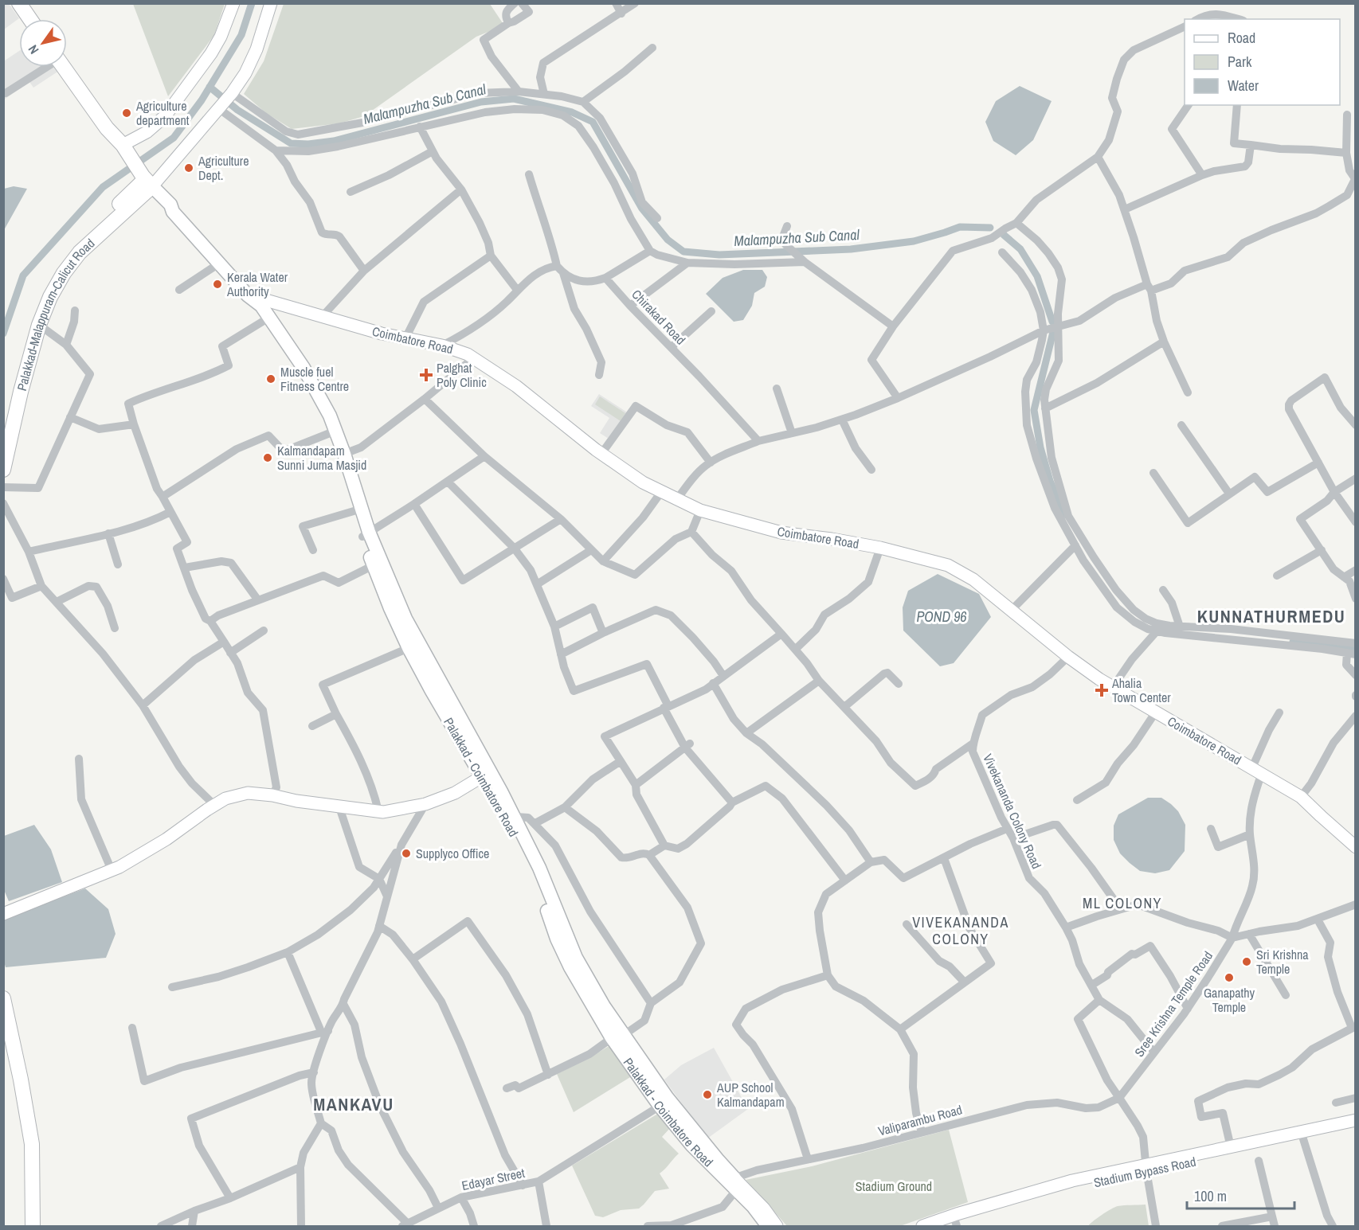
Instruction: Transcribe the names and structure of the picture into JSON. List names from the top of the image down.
{
  "streets": {
    "highway": ["Palakkad-Malappuram-Calicut Road", "Palakkad - Coimbatore Road"],
    "street": [
      "Chirakad Road",
      "Coimbatore Road",
      "Vivekananda Colony Road",
      "Sree Krishna Temple Road",
      "Valiparambu Road",
      "Stadium Bypass Road",
      "Edayar Street"
    ]
  },
  "crossings": [
    ["Palakkad-Malappuram-Calicut Road", "Palakkad - Coimbatore Road"],
    ["Coimbatore Road", "Palakkad - Coimbatore Road"],
    ["Coimbatore Road", "Vivekananda Colony Road"],
    ["Coimbatore Road", "Sree Krishna Temple Road"],
    ["Palakkad - Coimbatore Road", "Valiparambu Road"],
    ["Palakkad - Coimbatore Road", "Edayar Street"],
    ["Sree Krishna Temple Road", "Valiparambu Road"]
  ],
  "districts": [
    "KUNNATHURMEDU",
    "ML COLONY",
    "VIVEKANANDA COLONY",
    "MANKAVU"
  ],
  "water": ["Malampuzha Sub Canal", "POND 96"],
  "parks": ["Stadium Ground"],
  "places": {
    "other": [
      "Agriculture department",
      "Agriculture Dept.",
      "Kerala Water Authority",
      "Muscle fuel Fitness Centre",
      "Kalmandapam Sunni Juma Masjid",
      "Supplyco Office",
      "Sri Krishna Temple",
      "Ganapathy Temple",
      "AUP School Kalmandapam"
    ],
    "health": ["Palghat Poly Clinic", "Ahalia Town Center"]
  },
  "legend": ["Road", "Park", "Water"],
  "scale_bar": "100 m",
  "north": "bottom left"
}
